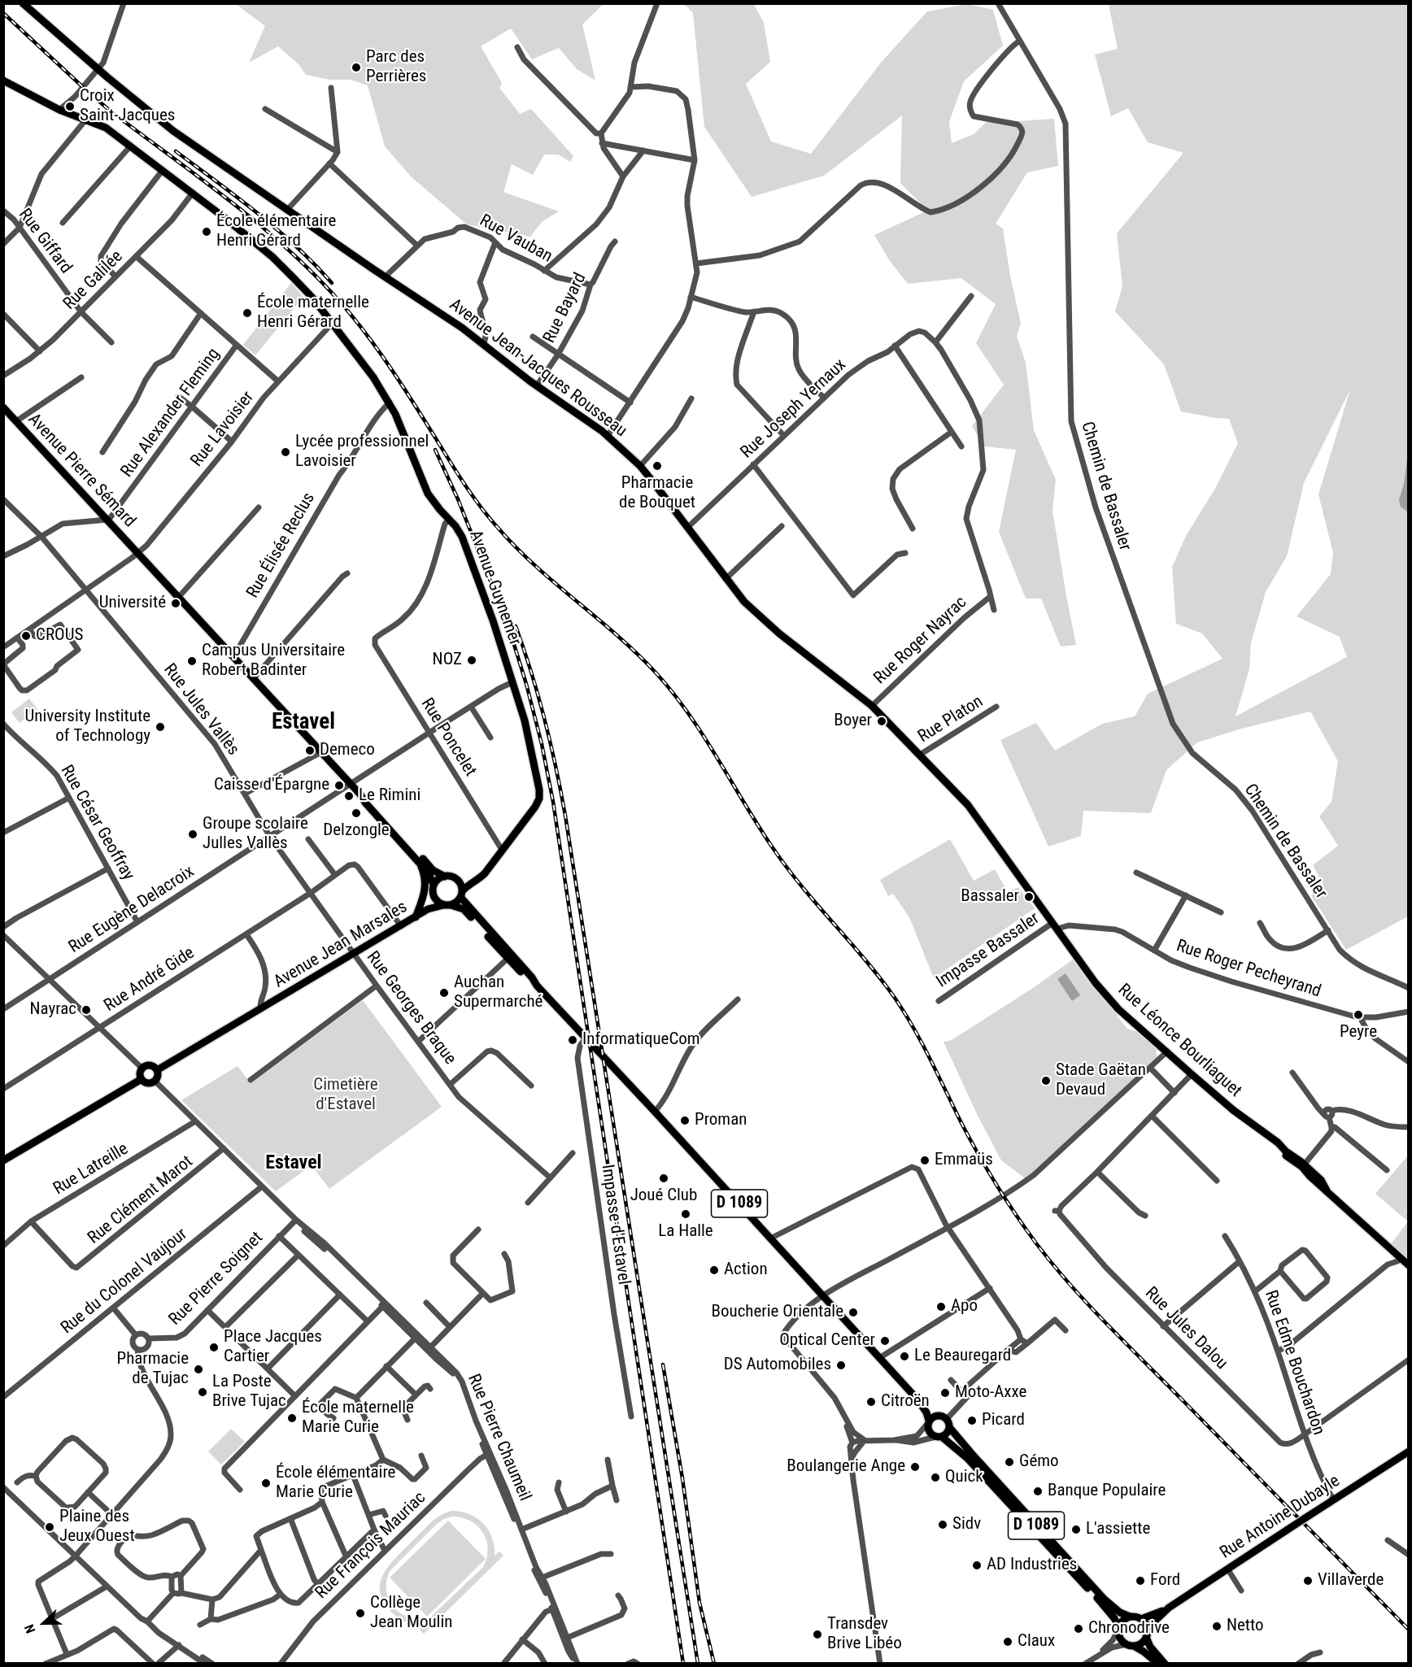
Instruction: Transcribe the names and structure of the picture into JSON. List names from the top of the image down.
{
  "streets": {
    "main road": [
      "Avenue Jean-Jacques Rousseau",
      "Avenue Pierre Sémard",
      "Avenue Guynemer",
      "Avenue Jean Marsales",
      "Rue Léonce Bourliaguet",
      "D 1089",
      "Rue Antoine Dubayle"
    ],
    "street": [
      "Rue Vauban",
      "Rue Giffard",
      "Rue Galilée",
      "Rue Bayard",
      "Rue Joseph Yernaux",
      "Rue Alexander Fleming",
      "Rue Lavoisier",
      "Chemin de Bassaler",
      "Rue Élisée Reclus",
      "Rue Roger Nayrac",
      "Rue Jules Vallès",
      "Rue Platon",
      "Rue Poncelet",
      "Rue César Geoffray",
      "Rue Eugène Delacroix",
      "Impasse Bassaler",
      "Rue Roger Pecheyrand",
      "Rue André Gide",
      "Rue Georges Braque",
      "Rue Latreille",
      "Rue Clément Marot",
      "Impasse d'Estavel",
      "Rue Pierre Soignet",
      "Rue du Colonel Vaujour",
      "Rue Jules Dalou",
      "Rue Edme Bouchardon",
      "Rue Pierre Chaumeil",
      "Rue François Mauriac"
    ]
  },
  "crossings": [
    ["Rue Vauban", "Rue Bayard"],
    ["Rue Vauban", "Avenue Jean-Jacques Rousseau"],
    ["Rue Giffard", "Rue Galilée"],
    ["Rue Galilée", "Avenue Guynemer"],
    ["Rue Bayard", "Avenue Jean-Jacques Rousseau"],
    ["Avenue Jean-Jacques Rousseau", "Rue Joseph Yernaux"],
    ["Avenue Jean-Jacques Rousseau", "Rue Roger Nayrac"],
    ["Avenue Jean-Jacques Rousseau", "Rue Platon"],
    ["Avenue Jean-Jacques Rousseau", "Impasse Bassaler"],
    ["Avenue Jean-Jacques Rousseau", "Rue Roger Pecheyrand"],
    ["Avenue Jean-Jacques Rousseau", "Rue Léonce Bourliaguet"],
    ["Rue Joseph Yernaux", "Rue Roger Nayrac"],
    ["Rue Alexander Fleming", "Avenue Pierre Sémard"],
    ["Rue Lavoisier", "Avenue Pierre Sémard"],
    ["Rue Lavoisier", "Avenue Guynemer"],
    ["Rue Lavoisier", "Rue Jules Vallès"],
    ["Avenue Pierre Sémard", "Rue Élisée Reclus"],
    ["Avenue Pierre Sémard", "Rue Eugène Delacroix"],
    ["Rue Élisée Reclus", "Avenue Guynemer"],
    ["Avenue Guynemer", "Rue Poncelet"],
    ["Avenue Guynemer", "Rue Eugène Delacroix"],
    ["Avenue Guynemer", "Avenue Jean Marsales"],
    ["Avenue Guynemer", "D 1089"],
    ["Rue Jules Vallès", "Rue Eugène Delacroix"],
    ["Rue Jules Vallès", "Rue Georges Braque"],
    ["Rue Poncelet", "Rue Eugène Delacroix"],
    ["Rue César Geoffray", "Rue Eugène Delacroix"],
    ["Rue Eugène Delacroix", "Rue Georges Braque"],
    ["Avenue Jean Marsales", "Rue André Gide"],
    ["Avenue Jean Marsales", "Rue Georges Braque"],
    ["Avenue Jean Marsales", "D 1089"],
    ["Avenue Jean Marsales", "Rue Pierre Chaumeil"],
    ["Impasse Bassaler", "Rue Roger Pecheyrand"],
    ["Impasse Bassaler", "Rue Léonce Bourliaguet"],
    ["Rue Roger Pecheyrand", "Rue Léonce Bourliaguet"],
    ["Rue André Gide", "Rue Georges Braque"],
    ["Rue Latreille", "Rue Clément Marot"],
    ["Rue Latreille", "Rue Pierre Chaumeil"],
    ["Rue Clément Marot", "Rue Pierre Chaumeil"],
    ["D 1089", "Impasse d'Estavel"],
    ["D 1089", "Rue Antoine Dubayle"],
    ["Rue Pierre Soignet", "Rue Pierre Chaumeil"],
    ["Rue du Colonel Vaujour", "Rue Pierre Chaumeil"],
    ["Rue Jules Dalou", "Rue Edme Bouchardon"],
    ["Rue Edme Bouchardon", "Rue Antoine Dubayle"],
    ["Rue Pierre Chaumeil", "Rue François Mauriac"]
  ],
  "districts": ["Estavel", "Estavel"],
  "parks": ["Cimetière d'Estavel"],
  "places": [
    "Parc des Perrières",
    "Croix Saint-Jacques",
    "École élémentaire Henri Gérard",
    "École maternelle Henri Gérard",
    "Lycée professionnel Lavoisier",
    "Pharmacie de Bouquet",
    "Université",
    "CROUS",
    "NOZ",
    "Campus Universitaire Robert Badinter",
    "Boyer",
    "University Institute of Technology",
    "Demeco",
    "Caisse d'Épargne",
    "Le Rimini",
    "Delzongle",
    "Groupe scolaire Julles Vallès",
    "Bassaler",
    "Auchan Supermarché",
    "Nayrac",
    "Peyre",
    "InformatiqueCom",
    "Stade Gaëtan Devaud",
    "Proman",
    "Emmaüs",
    "Joué Club",
    "La Halle",
    "Action",
    "Apo",
    "Boucherie Orientale",
    "Optical Center",
    "Place Jacques Cartier",
    "Le Beauregard",
    "DS Automobiles",
    "Pharmacie de Tujac",
    "La Poste Brive Tujac",
    "Moto-Axxe",
    "Citroën",
    "École maternelle Marie Curie",
    "Picard",
    "Gémo",
    "Boulangerie Ange",
    "Quick",
    "École élémentaire Marie Curie",
    "Banque Populaire",
    "Sidv",
    "Plaine des Jeux Ouest",
    "L'assiette",
    "AD Industries",
    "Ford",
    "Villaverde",
    "Collège Jean Moulin",
    "Netto",
    "Chronodrive",
    "Transdev Brive Libéo",
    "Claux"
  ],
  "north": "left"
}
